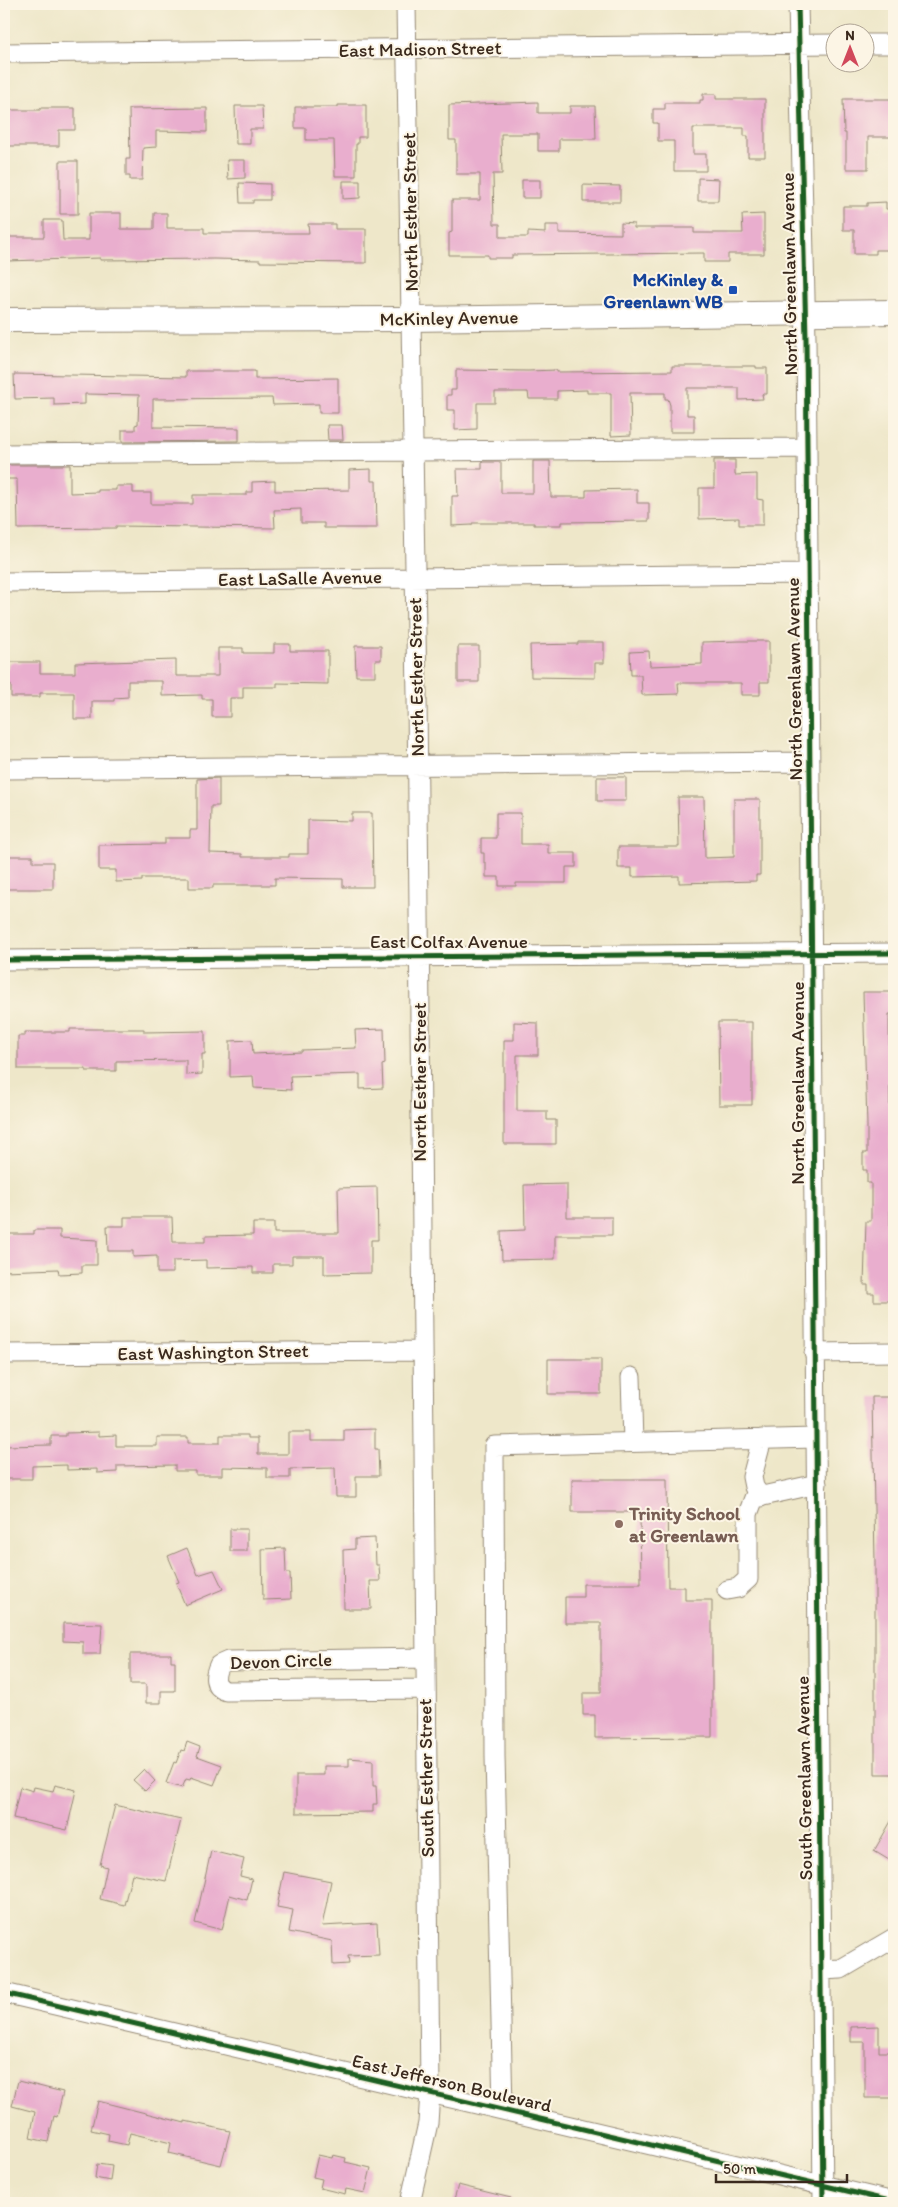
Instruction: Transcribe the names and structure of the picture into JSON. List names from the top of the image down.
{
  "streets": {
    "main road": ["McKinley Avenue"],
    "street": [
      "East Madison Street",
      "North Esther Street",
      "North Greenlawn Avenue",
      "East LaSalle Avenue",
      "East Colfax Avenue",
      "East Washington Street",
      "Devon Circle",
      "South Esther Street",
      "South Greenlawn Avenue",
      "East Jefferson Boulevard"
    ]
  },
  "crossings": [
    ["East Madison Street", "North Esther Street"],
    ["East Madison Street", "North Greenlawn Avenue"],
    ["North Esther Street", "McKinley Avenue"],
    ["North Esther Street", "East LaSalle Avenue"],
    ["North Esther Street", "East Colfax Avenue"],
    ["North Esther Street", "East Washington Street"],
    ["North Esther Street", "South Esther Street"],
    ["North Greenlawn Avenue", "McKinley Avenue"],
    ["North Greenlawn Avenue", "East LaSalle Avenue"],
    ["North Greenlawn Avenue", "East Colfax Avenue"],
    ["North Greenlawn Avenue", "South Greenlawn Avenue"],
    ["East Washington Street", "South Esther Street"],
    ["Devon Circle", "South Esther Street"],
    ["South Esther Street", "East Jefferson Boulevard"],
    ["South Greenlawn Avenue", "East Jefferson Boulevard"]
  ],
  "places": {
    "transit": ["McKinley & Greenlawn WB"],
    "other": ["Trinity School at Greenlawn"]
  },
  "scale_bar": "50 m",
  "north": "top"
}
